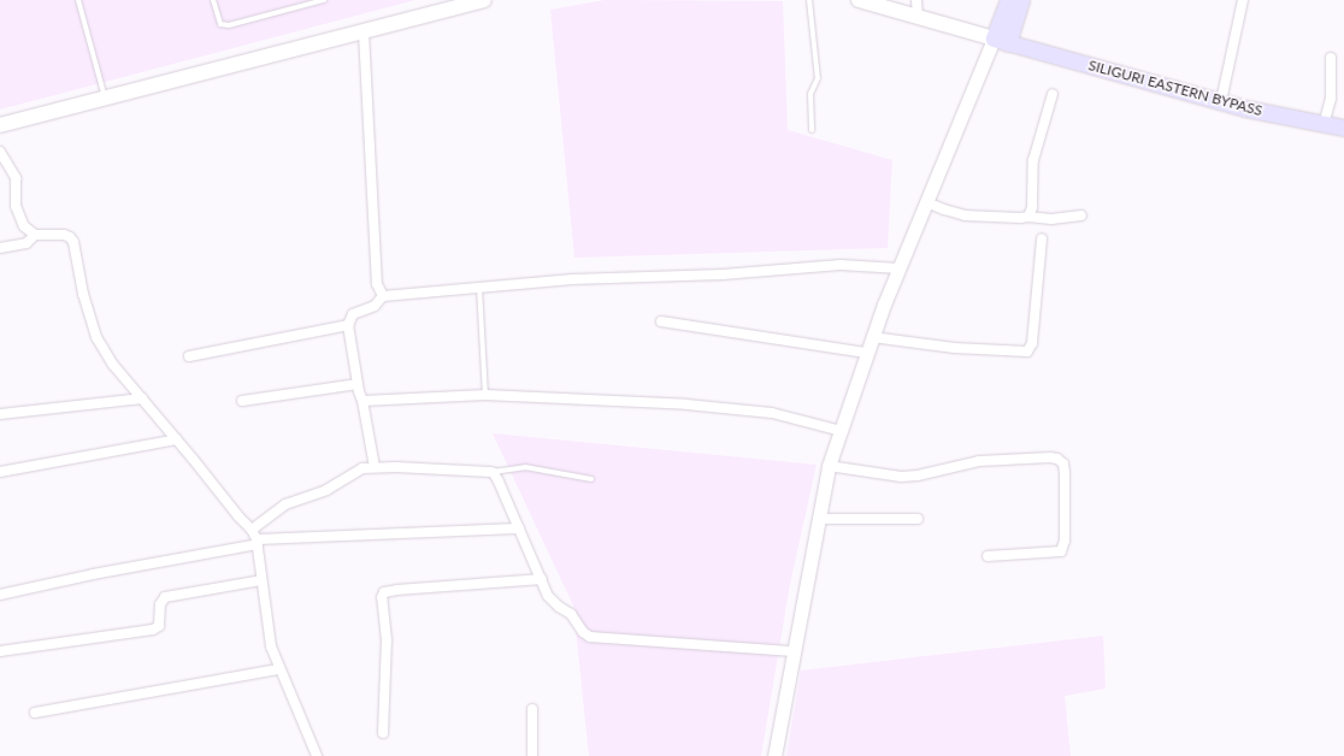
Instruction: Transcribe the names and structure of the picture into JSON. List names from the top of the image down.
{
  "streets": {
    "main road": ["SILIGURI EASTERN BYPASS"]
  }
}
